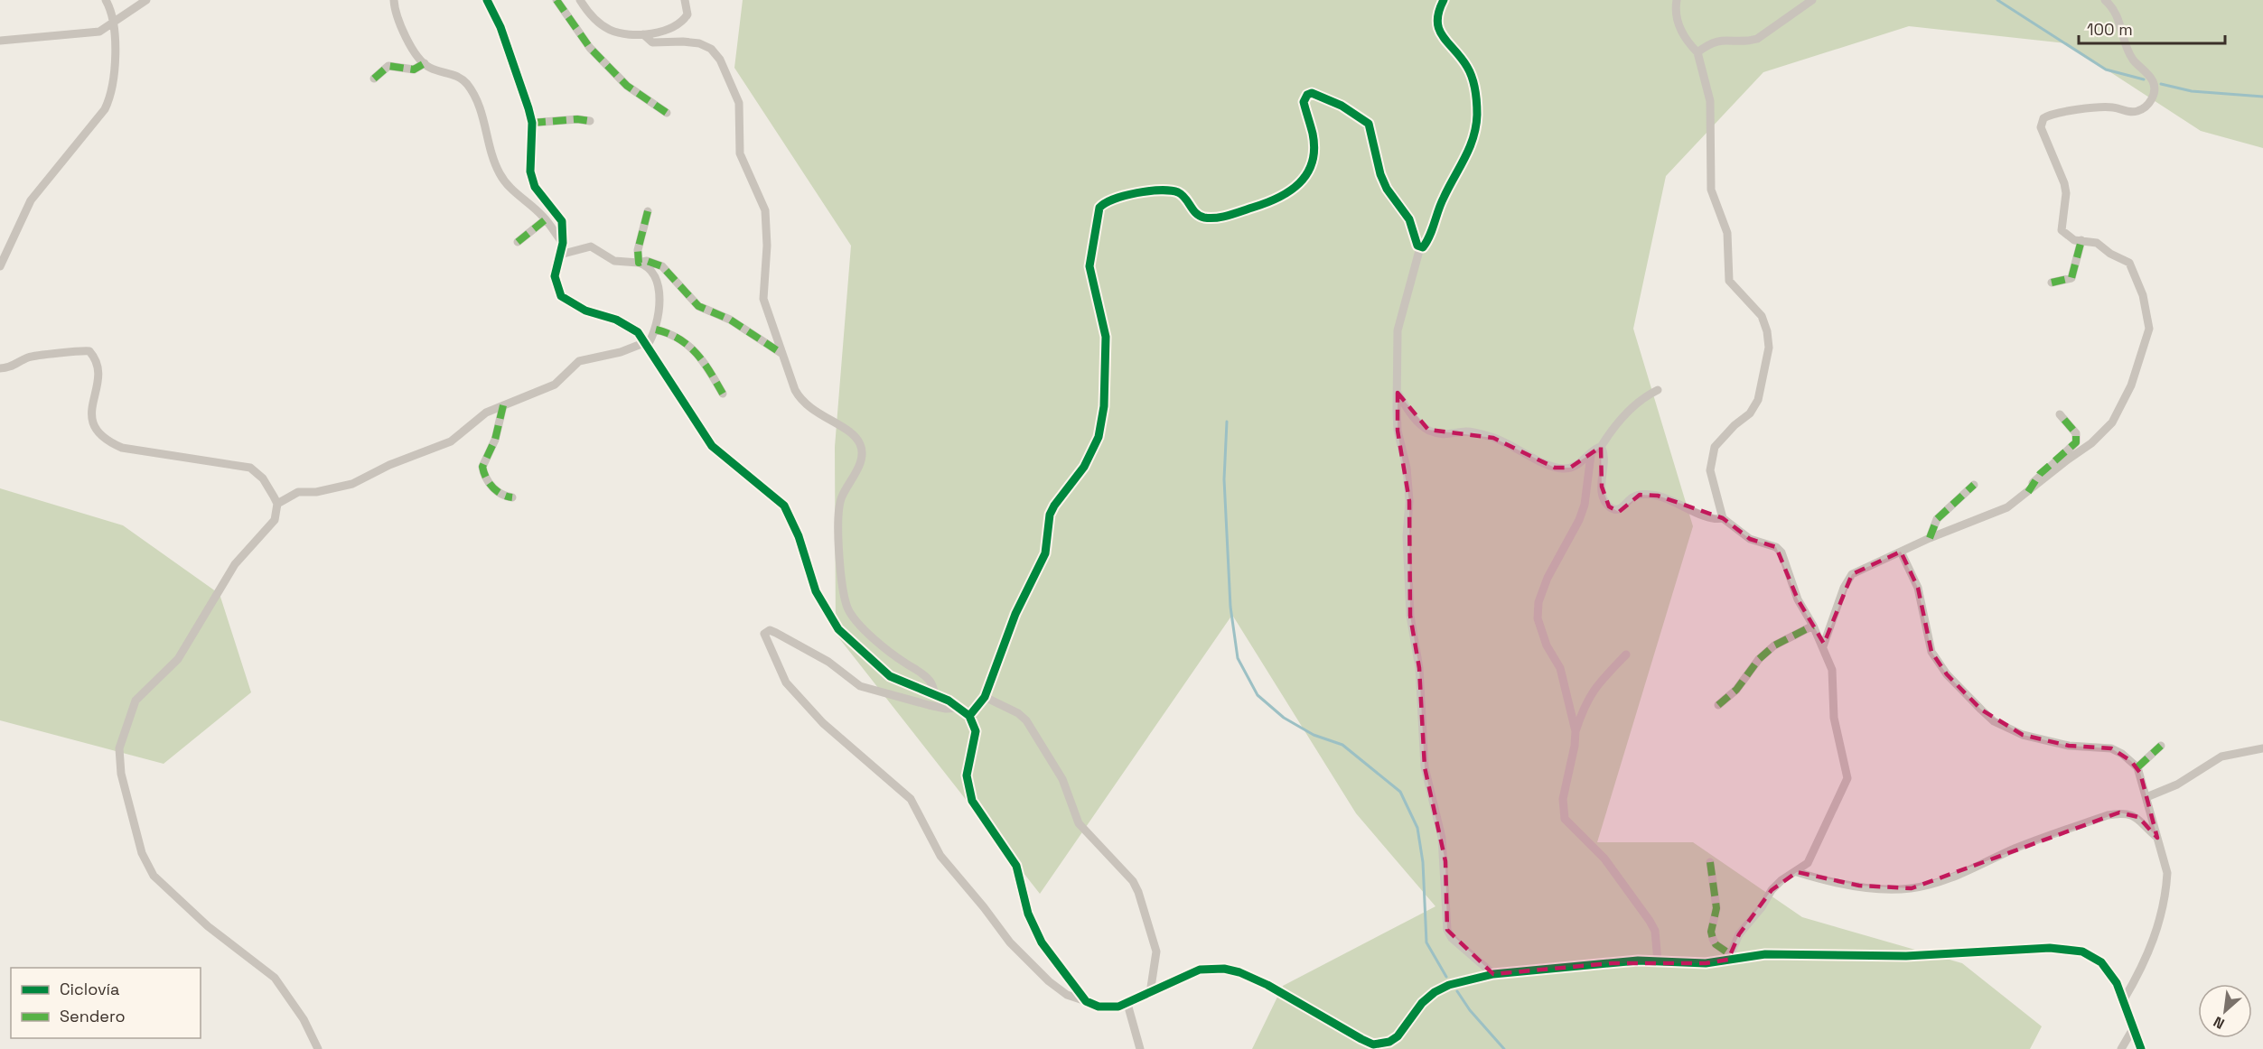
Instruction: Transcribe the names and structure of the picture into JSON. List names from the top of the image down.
{
  "legend": ["Ciclovía", "Sendero"],
  "scale_bar": "100 m",
  "north": "bottom left"
}
